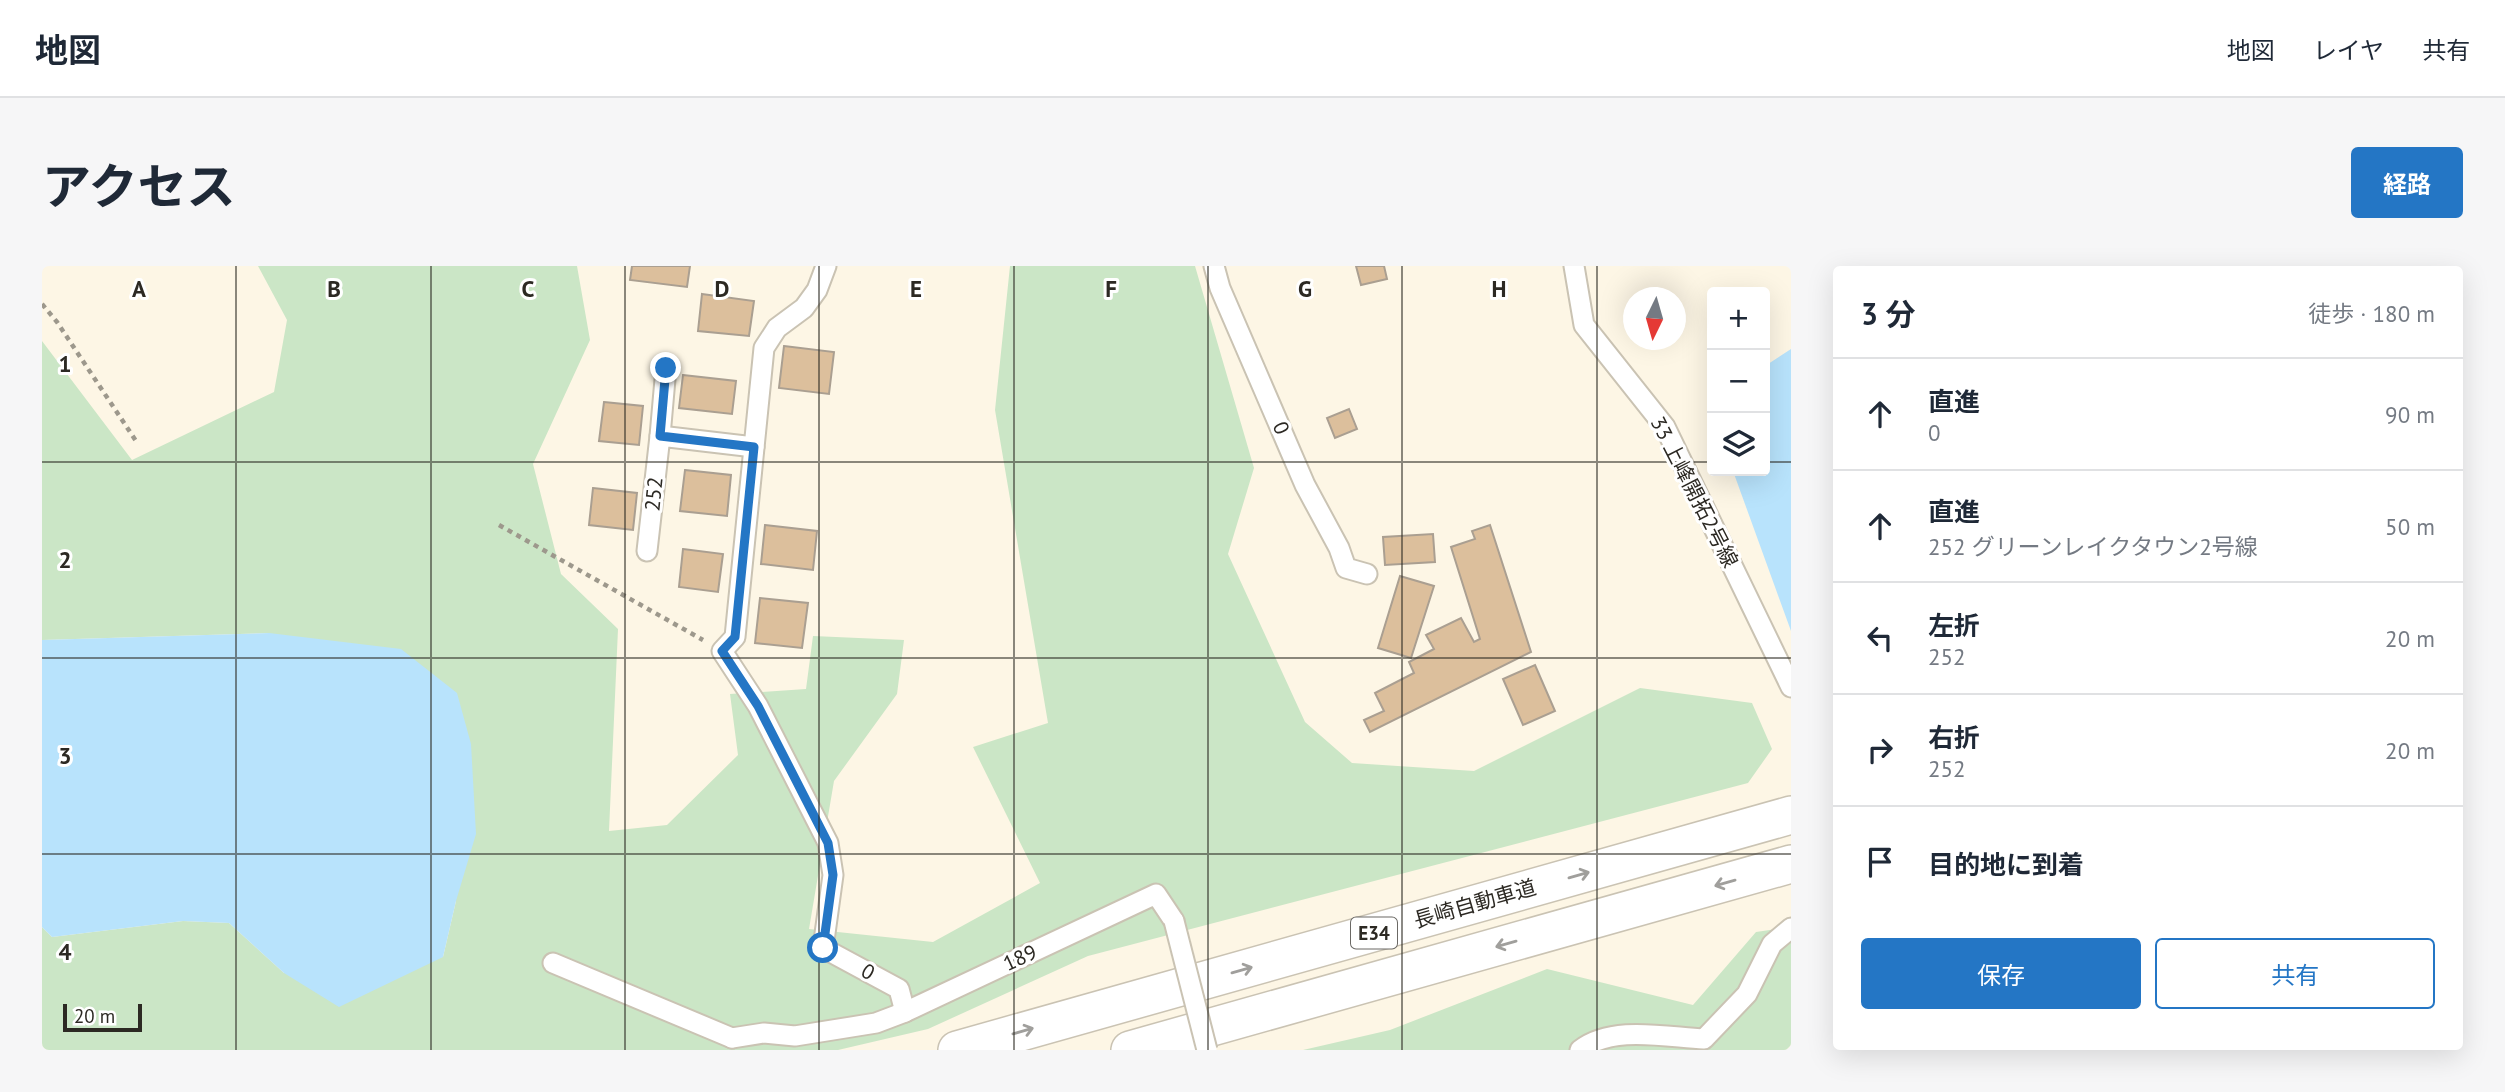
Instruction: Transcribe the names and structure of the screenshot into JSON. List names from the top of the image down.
{
  "streets": {
    "highway": ["長崎自動車道", "E34"],
    "street": [
      "0",
      "33 上峰開拓2号線",
      "252",
      "189"
    ]
  },
  "crossings": [
    ["0", "189"]
  ],
  "scale_bar": "20 m",
  "north": "bottom",
  "page": {
    "header": "地図",
    "nav": ["地図", "レイヤ", "共有"],
    "title": "アクセス",
    "buttons": [
      "経路",
      ["保存", "共有"]
    ],
    "heading": ["3 分", "徒歩 · 180 m"],
    "map_buttons": ["+", "−"],
    "list": [
      ["直進", "0", "90 m"],
      ["直進", "252 グリーンレイクタウン2号線", "50 m"],
      ["左折", "252", "20 m"],
      ["右折", "252", "20 m"],
      "目的地に到着"
    ],
    "scale": "20 m"
  },
  "grid": {
    "columns": [
      "A",
      "B",
      "C",
      "D",
      "E",
      "F",
      "G",
      "H"
    ],
    "rows": [
      "1",
      "2",
      "3",
      "4"
    ]
  }
}
